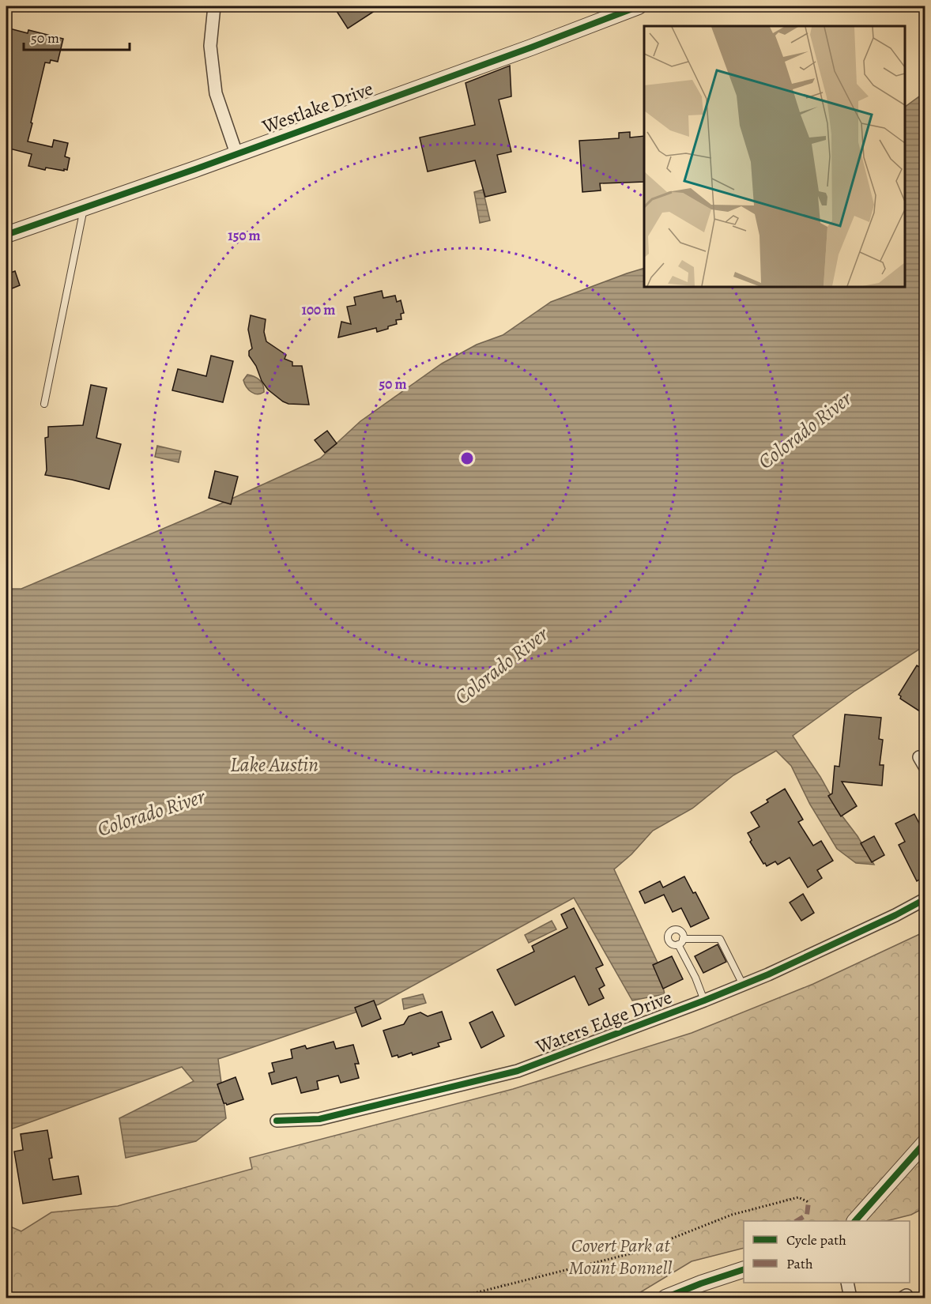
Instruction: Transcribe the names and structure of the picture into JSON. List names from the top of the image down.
{
  "streets": {
    "street": ["Westlake Drive", "Waters Edge Drive"]
  },
  "water": ["Colorado River", "Lake Austin"],
  "parks": ["Covert Park at Mount Bonnell"],
  "legend": ["Cycle path", "Path"],
  "scale_bar": "50 m",
  "rings": ["150 m", "100 m", "50 m"]
}
